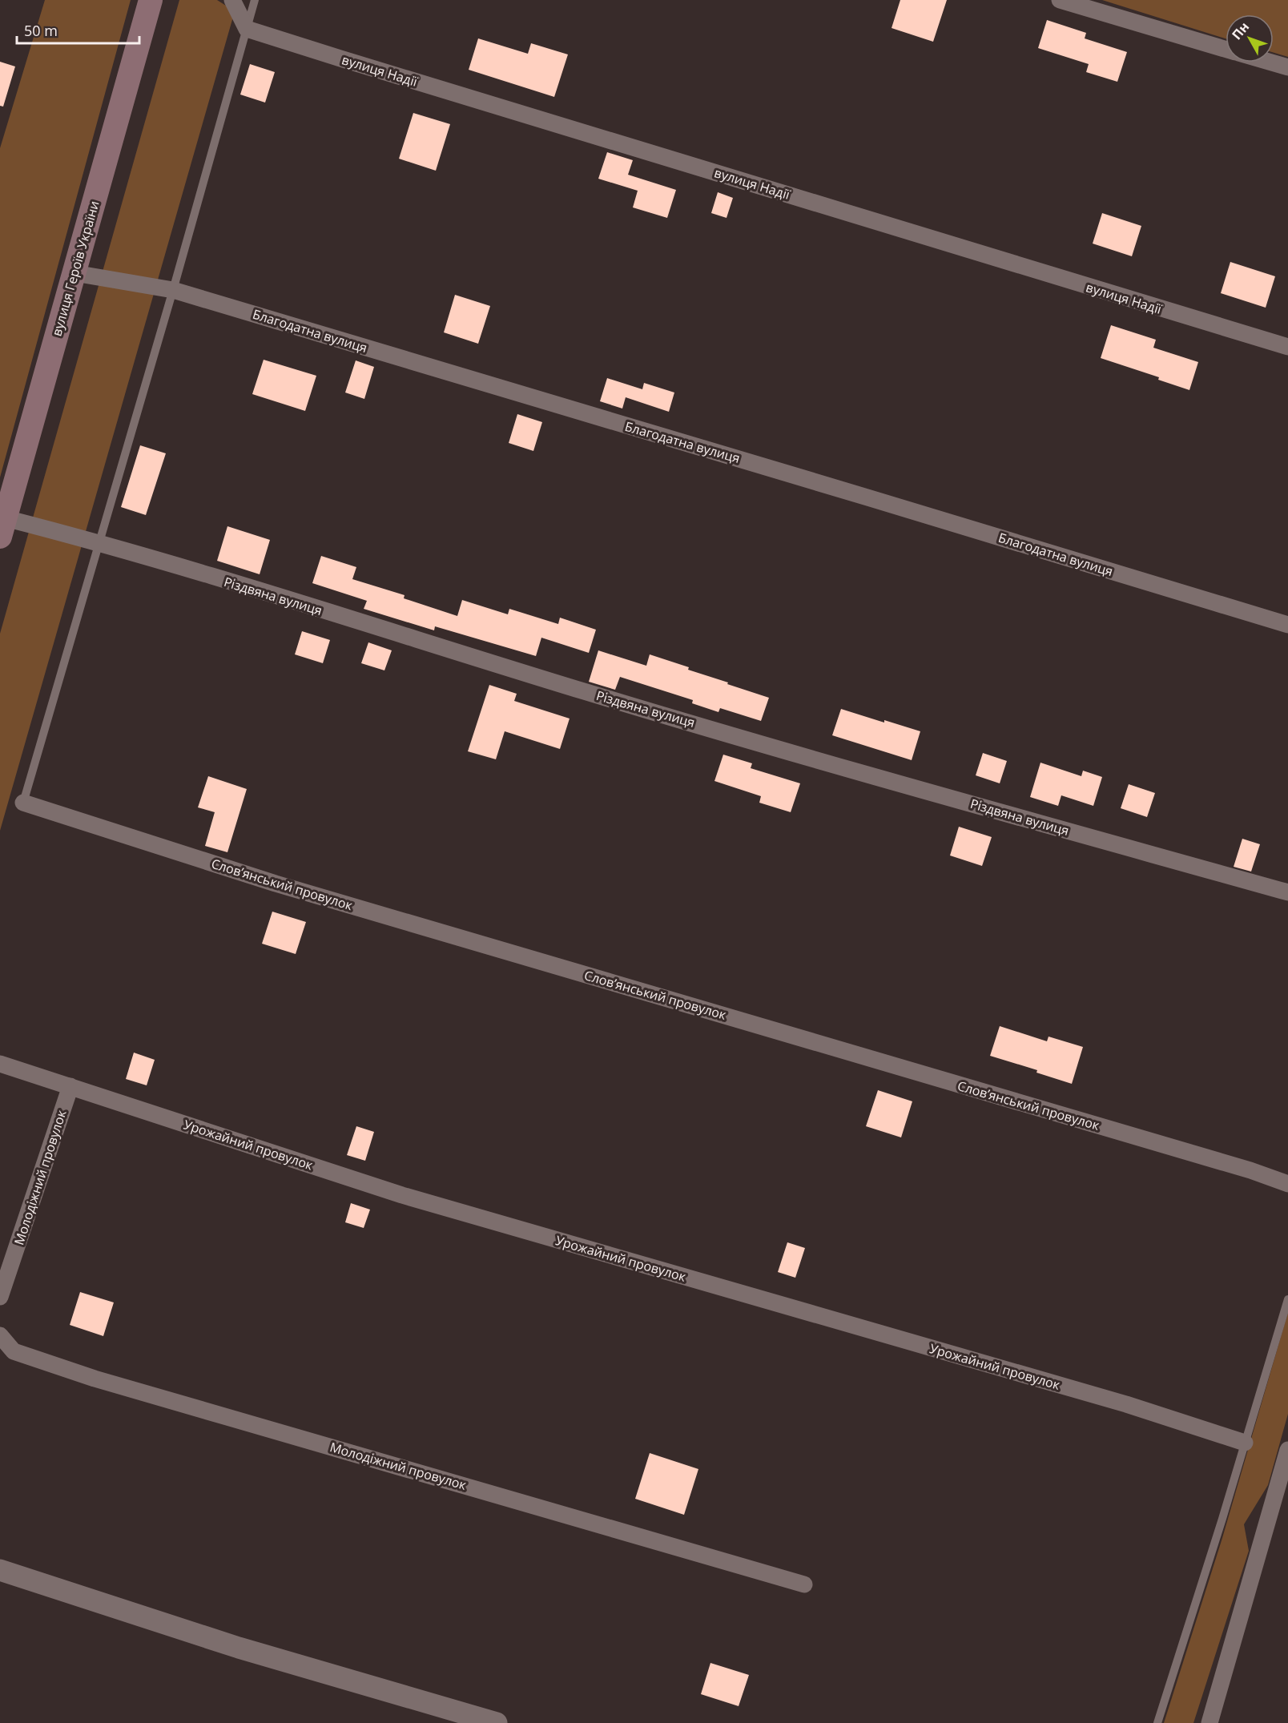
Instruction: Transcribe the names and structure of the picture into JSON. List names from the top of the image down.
{
  "streets": {
    "main road": ["вулиця Героїв України"],
    "street": [
      "вулиця Надії",
      "Благодатна вулиця",
      "Різдвяна вулиця",
      "Словʼянський провулок",
      "Урожайний провулок",
      "Молодіжний провулок"
    ]
  },
  "crossings": [
    ["вулиця Героїв України", "Благодатна вулиця"],
    ["вулиця Героїв України", "Різдвяна вулиця"],
    ["Урожайний провулок", "Молодіжний провулок"]
  ],
  "scale_bar": "50 m",
  "north": "top left"
}
